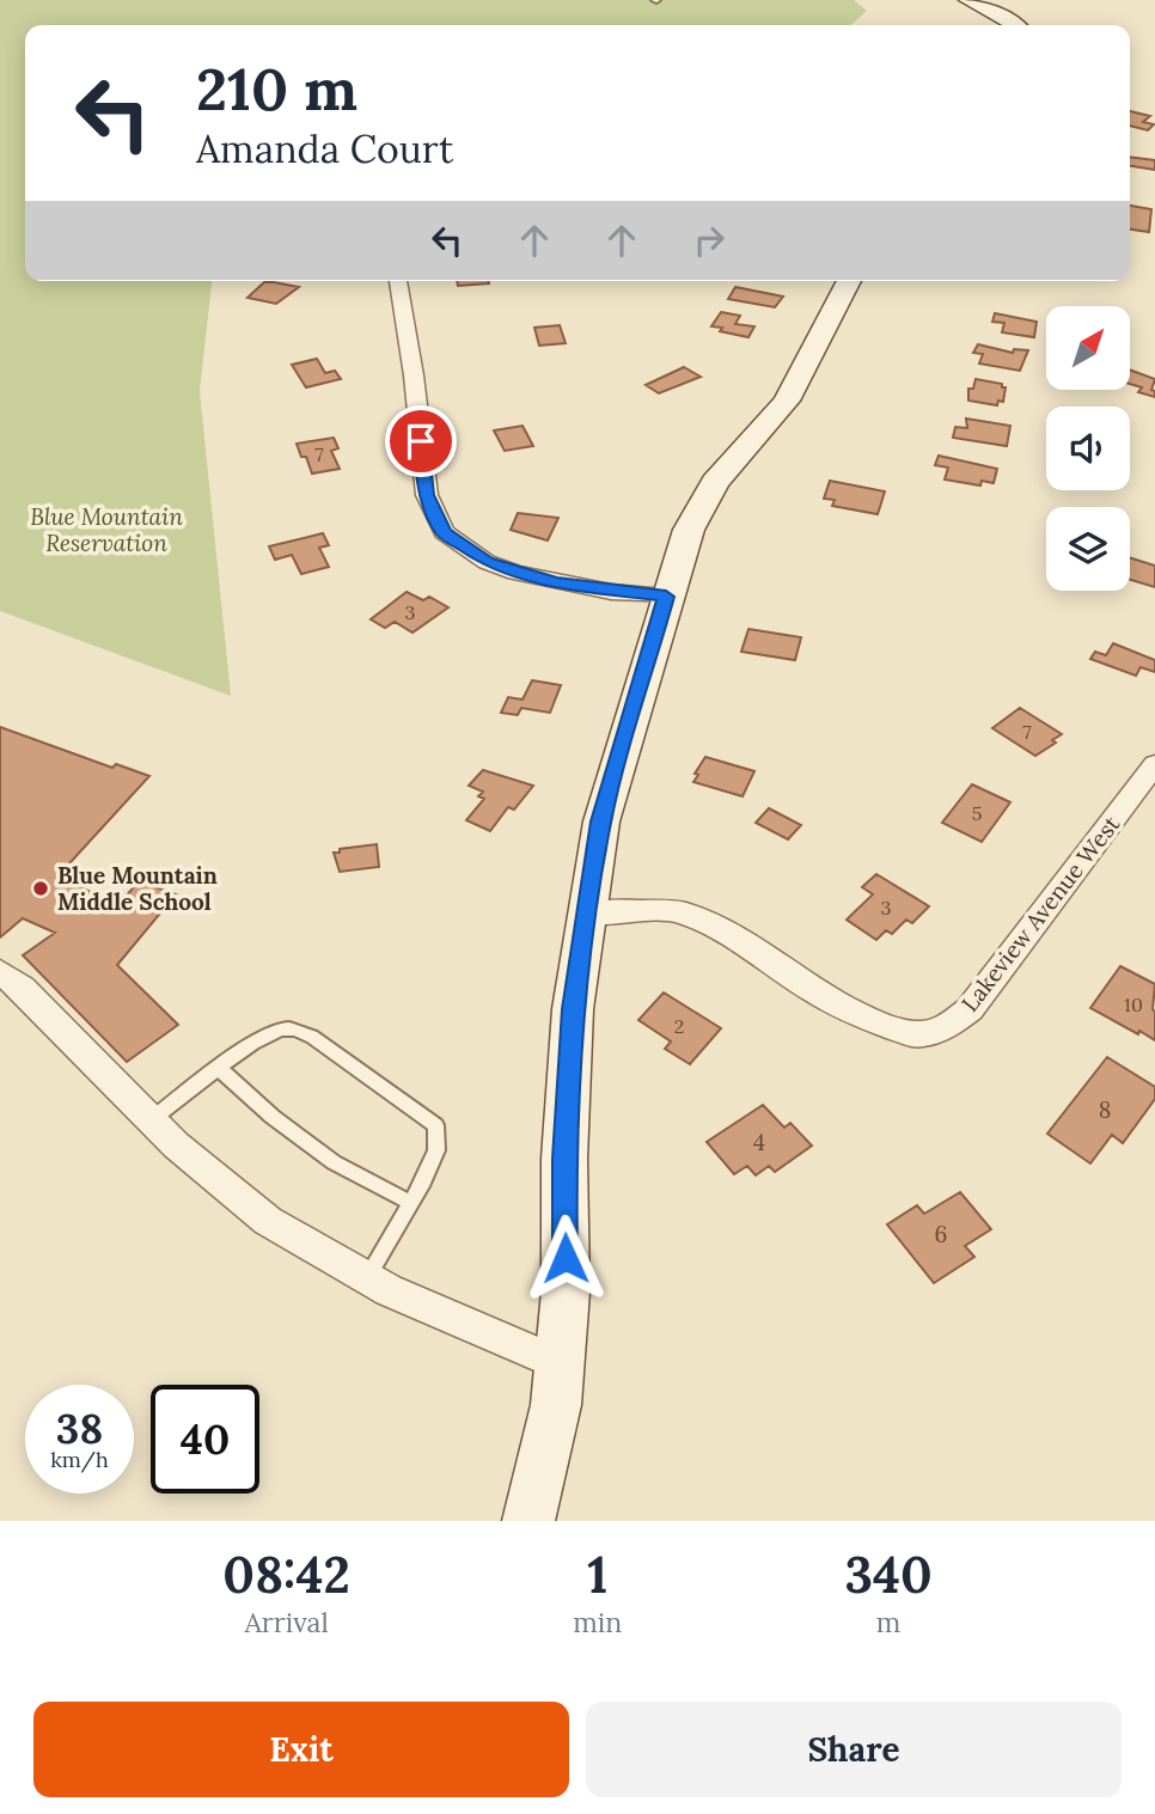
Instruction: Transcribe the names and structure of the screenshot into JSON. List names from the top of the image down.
{
  "streets": {
    "street": ["Lakeview Avenue West"]
  },
  "parks": ["Blue Mountain Reservation"],
  "places": ["Blue Mountain Middle School"],
  "house_numbers": [
    "7",
    "3",
    "7",
    "5",
    "3",
    "10",
    "2",
    "8",
    "4",
    "6"
  ],
  "north": "top right",
  "page": {
    "turn": ["210 m", "Amanda Court"],
    "speed": "38 km/h",
    "limit": "40",
    "eta": [
      "08:42",
      "Arrival",
      "1",
      "min",
      "340",
      "m"
    ],
    "buttons": ["Exit", "Share"]
  }
}
